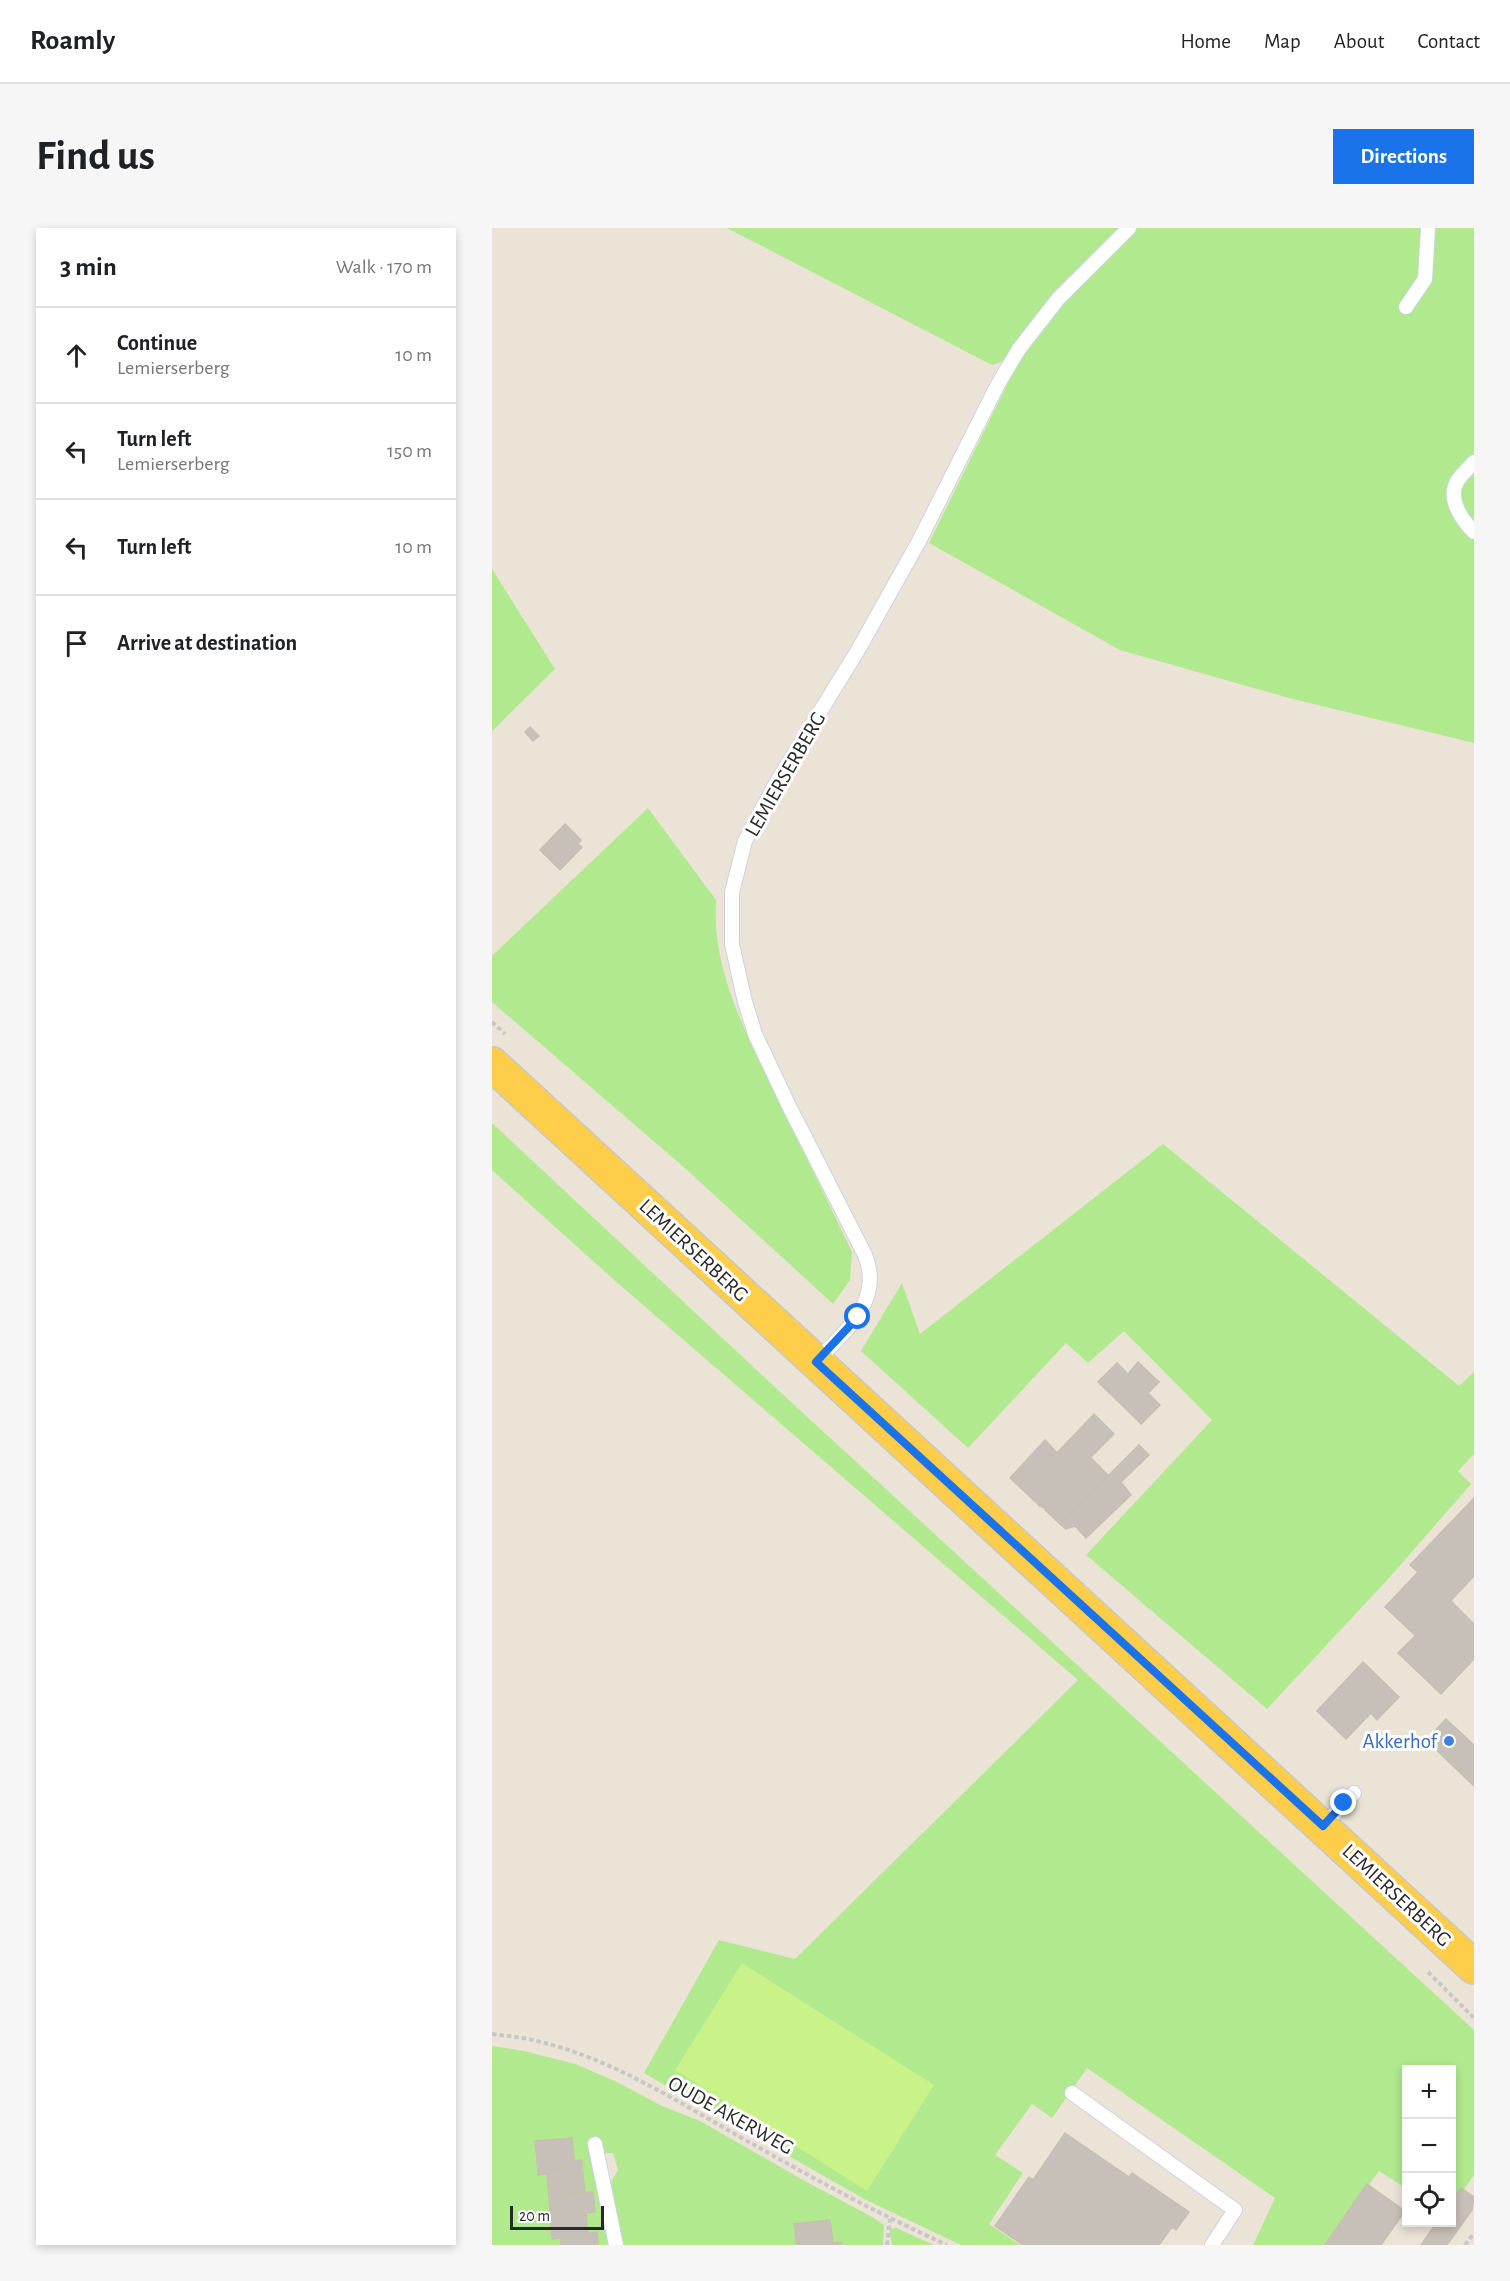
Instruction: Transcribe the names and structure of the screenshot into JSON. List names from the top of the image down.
{
  "streets": {
    "main road": ["LEMIERSERBERG"],
    "path": ["OUDE AKERWEG"]
  },
  "places": ["Akkerhof"],
  "scale_bar": "20 m",
  "page": {
    "header": "Roamly",
    "nav": [
      "Home",
      "Map",
      "About",
      "Contact"
    ],
    "buttons": "Directions",
    "title": "Find us",
    "heading": ["3 min", "Walk · 170 m"],
    "list": [
      ["Continue", "Lemierserberg", "10 m"],
      ["Turn left", "Lemierserberg", "150 m"],
      ["Turn left", "10 m"],
      "Arrive at destination"
    ],
    "map_buttons": ["+", "−"],
    "scale": "20 m"
  }
}
